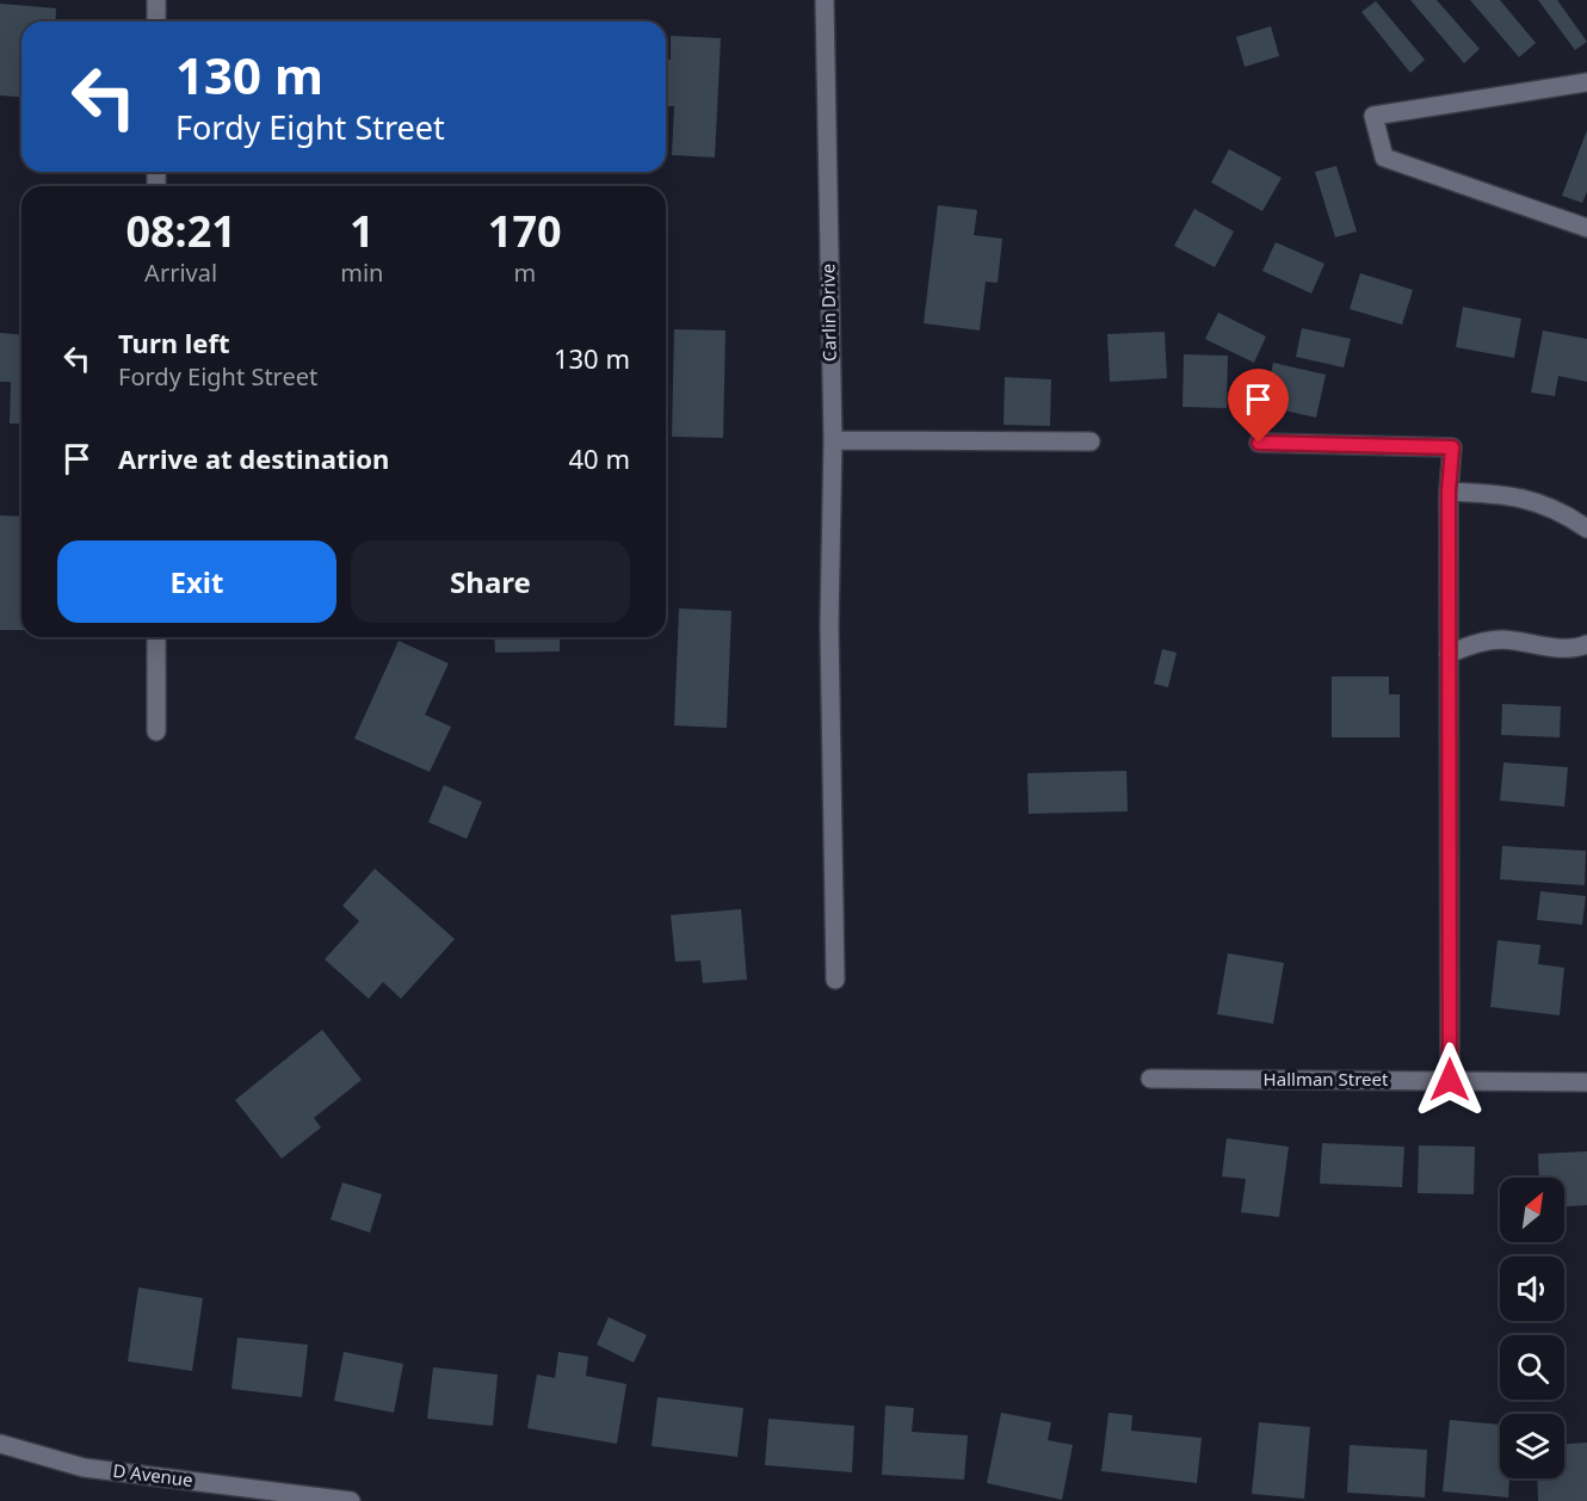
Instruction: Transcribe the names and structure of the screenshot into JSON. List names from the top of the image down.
{
  "streets": {
    "street": ["Carlin Drive", "Hallman Street", "D Avenue"]
  },
  "north": "top right",
  "page": {
    "turn": ["130 m", "Fordy Eight Street"],
    "eta": [
      "08:21",
      "Arrival",
      "1",
      "min",
      "170",
      "m"
    ],
    "list": [
      {
        "name": "Turn left",
        "note": "Fordy Eight Street",
        "value": "130 m"
      },
      {
        "name": "Arrive at destination",
        "value": "40 m"
      }
    ],
    "buttons": ["Exit", "Share"]
  }
}
